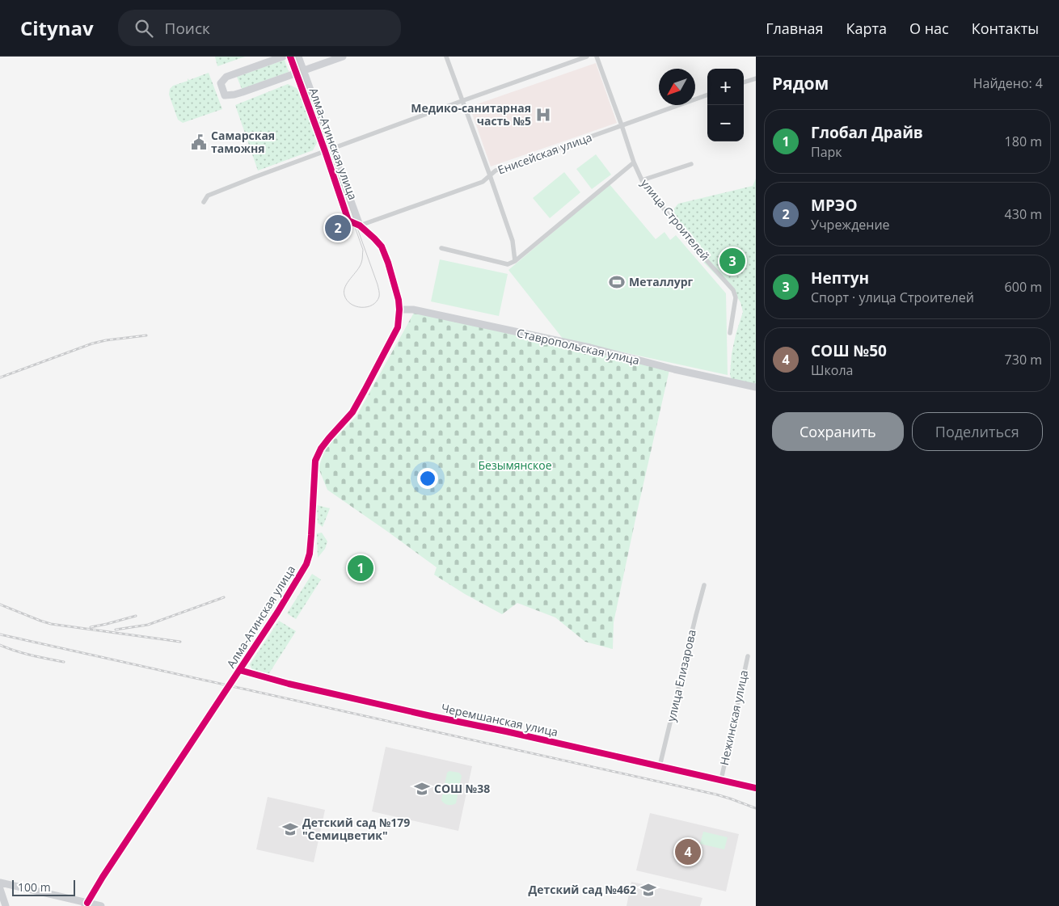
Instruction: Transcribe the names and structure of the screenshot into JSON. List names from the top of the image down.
{
  "streets": {
    "street": [
      "Алма-Атинская улица",
      "Енисейская улица",
      "улица Строителей",
      "Ставропольская улица",
      "улица Елизарова",
      "Нежинская улица",
      "Черемшанская улица"
    ]
  },
  "crossings": [
    ["Алма-Атинская улица", "Енисейская улица"],
    ["Алма-Атинская улица", "Ставропольская улица"],
    ["Алма-Атинская улица", "Черемшанская улица"],
    ["Енисейская улица", "улица Строителей"],
    ["улица Елизарова", "Черемшанская улица"],
    ["Нежинская улица", "Черемшанская улица"]
  ],
  "parks": ["Безымянское"],
  "places": {
    "hospital": ["Медико-санитарная часть №5"],
    "public building": ["Самарская таможня"],
    "sports": ["Металлург"],
    "school or university": ["СОШ №38", "Детский сад №179 \"Семицветик\"", "Детский сад №462"]
  },
  "scale_bar": "100 m",
  "north": "bottom left",
  "page": {
    "header": "Citynav",
    "search": "Поиск",
    "nav": [
      "Главная",
      "Карта",
      "О нас",
      "Контакты"
    ],
    "heading": ["Рядом", "Найдено: 4"],
    "map_buttons": ["+", "−"],
    "list": [
      {
        "mark": "1",
        "name": "Глобал Драйв",
        "note": "Парк",
        "value": "180 m"
      },
      {
        "mark": "2",
        "name": "МРЭО",
        "note": "Учреждение",
        "value": "430 m"
      },
      {
        "mark": "3",
        "name": "Нептун",
        "note": "Спорт · улица Строителей",
        "value": "600 m"
      },
      {
        "mark": "4",
        "name": "СОШ №50",
        "note": "Школа",
        "value": "730 m"
      }
    ],
    "pins": [
      "2",
      "3",
      "1",
      "4"
    ],
    "buttons": ["Сохранить", "Поделиться"],
    "scale": "100 m"
  }
}
